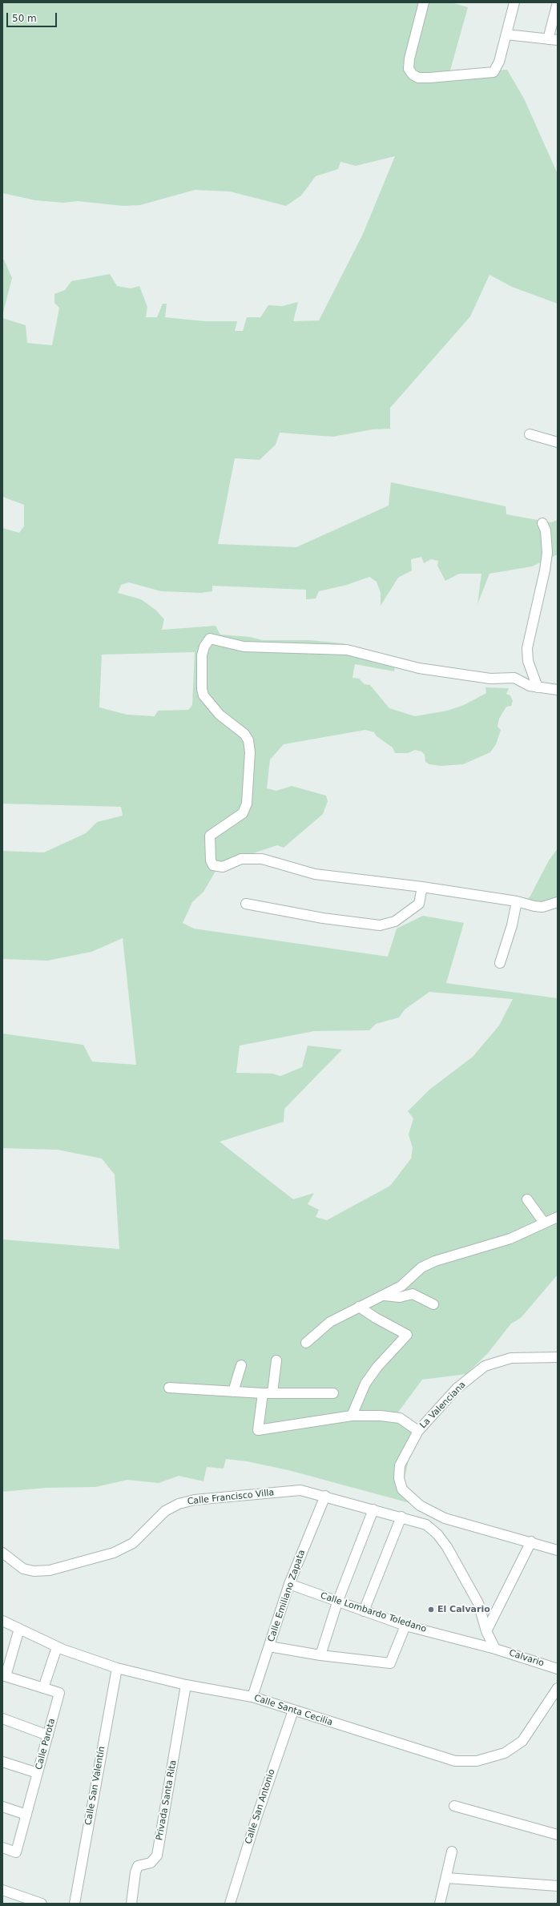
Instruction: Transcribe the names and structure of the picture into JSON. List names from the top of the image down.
{
  "streets": {
    "street": [
      "La Valenciana",
      "Calle Francisco Villa",
      "Calle Emiliano Zapata",
      "Calle Lombardo Toledano",
      "Calvario",
      "Calle Santa Cecilia",
      "Calle Parota",
      "Calle San Valentín",
      "Privada Santa Rita",
      "Calle San Antonio"
    ]
  },
  "crossings": [
    ["Calle Francisco Villa", "Calle Emiliano Zapata"],
    ["Calle Francisco Villa", "Calle Lombardo Toledano"],
    ["Calle Francisco Villa", "Calvario"],
    ["Calle Emiliano Zapata", "Calle Lombardo Toledano"],
    ["Calle Emiliano Zapata", "Calle Santa Cecilia"],
    ["Calle Lombardo Toledano", "Calvario"],
    ["Calle Santa Cecilia", "Calle San Valentín"],
    ["Calle Santa Cecilia", "Privada Santa Rita"],
    ["Calle Santa Cecilia", "Calle San Antonio"]
  ],
  "places": ["El Calvario"],
  "scale_bar": "50 m"
}
